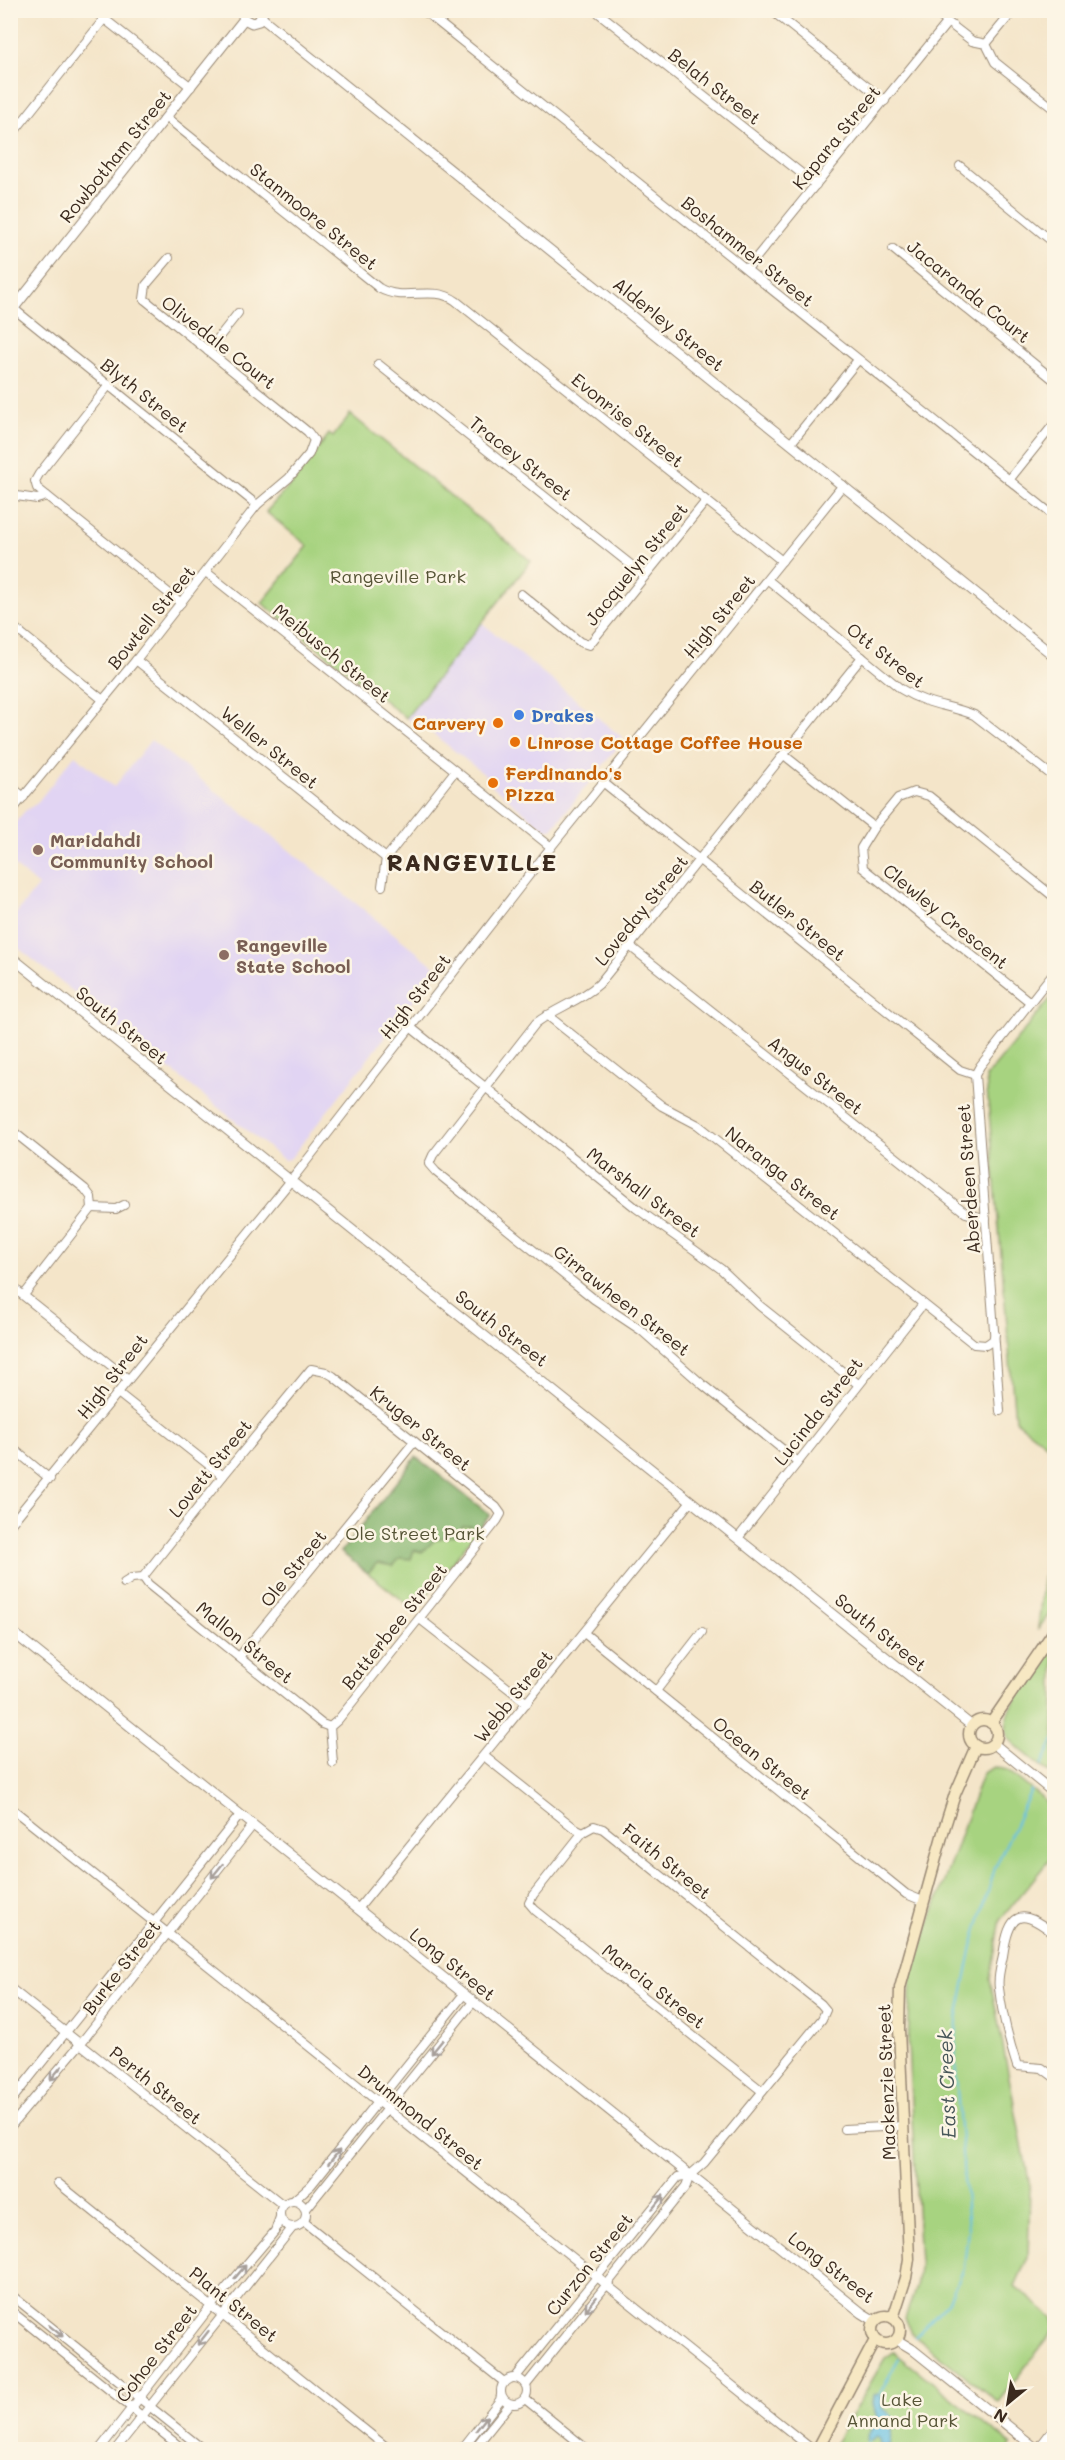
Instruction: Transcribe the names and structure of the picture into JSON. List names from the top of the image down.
{
  "streets": {
    "main road": ["Mackenzie Street"],
    "street": [
      "Belah Street",
      "Kapara Street",
      "Rowbotham Street",
      "Stanmoore Street",
      "Boshammer Street",
      "Jacaranda Court",
      "Alderley Street",
      "Olivedale Court",
      "Blyth Street",
      "Evonrise Street",
      "Tracey Street",
      "Jacquelyn Street",
      "High Street",
      "Bowtell Street",
      "Meibusch Street",
      "Ott Street",
      "Weller Street",
      "Loveday Street",
      "Clewley Crescent",
      "Butler Street",
      "South Street",
      "Angus Street",
      "Naranga Street",
      "Aberdeen Street",
      "Marshall Street",
      "Girrawheen Street",
      "Lucinda Street",
      "Kruger Street",
      "Lovett Street",
      "Ole Street",
      "Batterbee Street",
      "Mallon Street",
      "Webb Street",
      "Ocean Street",
      "Faith Street",
      "Long Street",
      "Burke Street",
      "Marcia Street",
      "Perth Street",
      "Drummond Street",
      "Curzon Street",
      "Plant Street",
      "Cohoe Street"
    ]
  },
  "crossings": [
    ["Belah Street", "Kapara Street"],
    ["Kapara Street", "Boshammer Street"],
    ["Rowbotham Street", "Stanmoore Street"],
    ["Rowbotham Street", "Blyth Street"],
    ["Stanmoore Street", "Evonrise Street"],
    ["Alderley Street", "High Street"],
    ["Olivedale Court", "Bowtell Street"],
    ["Blyth Street", "Bowtell Street"],
    ["Evonrise Street", "Jacquelyn Street"],
    ["Evonrise Street", "High Street"],
    ["Tracey Street", "Jacquelyn Street"],
    ["High Street", "Meibusch Street"],
    ["High Street", "Ott Street"],
    ["High Street", "Butler Street"],
    ["High Street", "South Street"],
    ["High Street", "Marshall Street"],
    ["Bowtell Street", "Meibusch Street"],
    ["Bowtell Street", "Weller Street"],
    ["Ott Street", "Loveday Street"],
    ["Loveday Street", "Butler Street"],
    ["Loveday Street", "Angus Street"],
    ["Loveday Street", "Naranga Street"],
    ["Loveday Street", "Marshall Street"],
    ["Loveday Street", "Girrawheen Street"],
    ["Butler Street", "Aberdeen Street"],
    ["South Street", "Lucinda Street"],
    ["South Street", "Webb Street"],
    ["South Street", "Mackenzie Street"],
    ["Angus Street", "Aberdeen Street"],
    ["Naranga Street", "Aberdeen Street"],
    ["Naranga Street", "Lucinda Street"],
    ["Marshall Street", "Lucinda Street"],
    ["Girrawheen Street", "Lucinda Street"],
    ["Kruger Street", "Lovett Street"],
    ["Kruger Street", "Ole Street"],
    ["Kruger Street", "Batterbee Street"],
    ["Lovett Street", "Mallon Street"],
    ["Ole Street", "Mallon Street"],
    ["Batterbee Street", "Mallon Street"],
    ["Webb Street", "Ocean Street"],
    ["Webb Street", "Faith Street"],
    ["Webb Street", "Long Street"],
    ["Ocean Street", "Mackenzie Street"],
    ["Faith Street", "Marcia Street"],
    ["Faith Street", "Curzon Street"],
    ["Long Street", "Burke Street"],
    ["Long Street", "Mackenzie Street"],
    ["Long Street", "Curzon Street"],
    ["Burke Street", "Perth Street"],
    ["Burke Street", "Drummond Street"],
    ["Marcia Street", "Curzon Street"],
    ["Perth Street", "Cohoe Street"],
    ["Drummond Street", "Curzon Street"],
    ["Plant Street", "Cohoe Street"]
  ],
  "districts": ["RANGEVILLE"],
  "water": ["East Creek"],
  "parks": ["Rangeville Park", "Ole Street Park", "Lake Annand Park"],
  "places": [
    "Drakes",
    "Carvery",
    "Linrose Cottage Coffee House",
    "Ferdinando's Pizza",
    "Maridahdi Community School",
    "Rangeville State School"
  ],
  "north": "bottom left"
}
